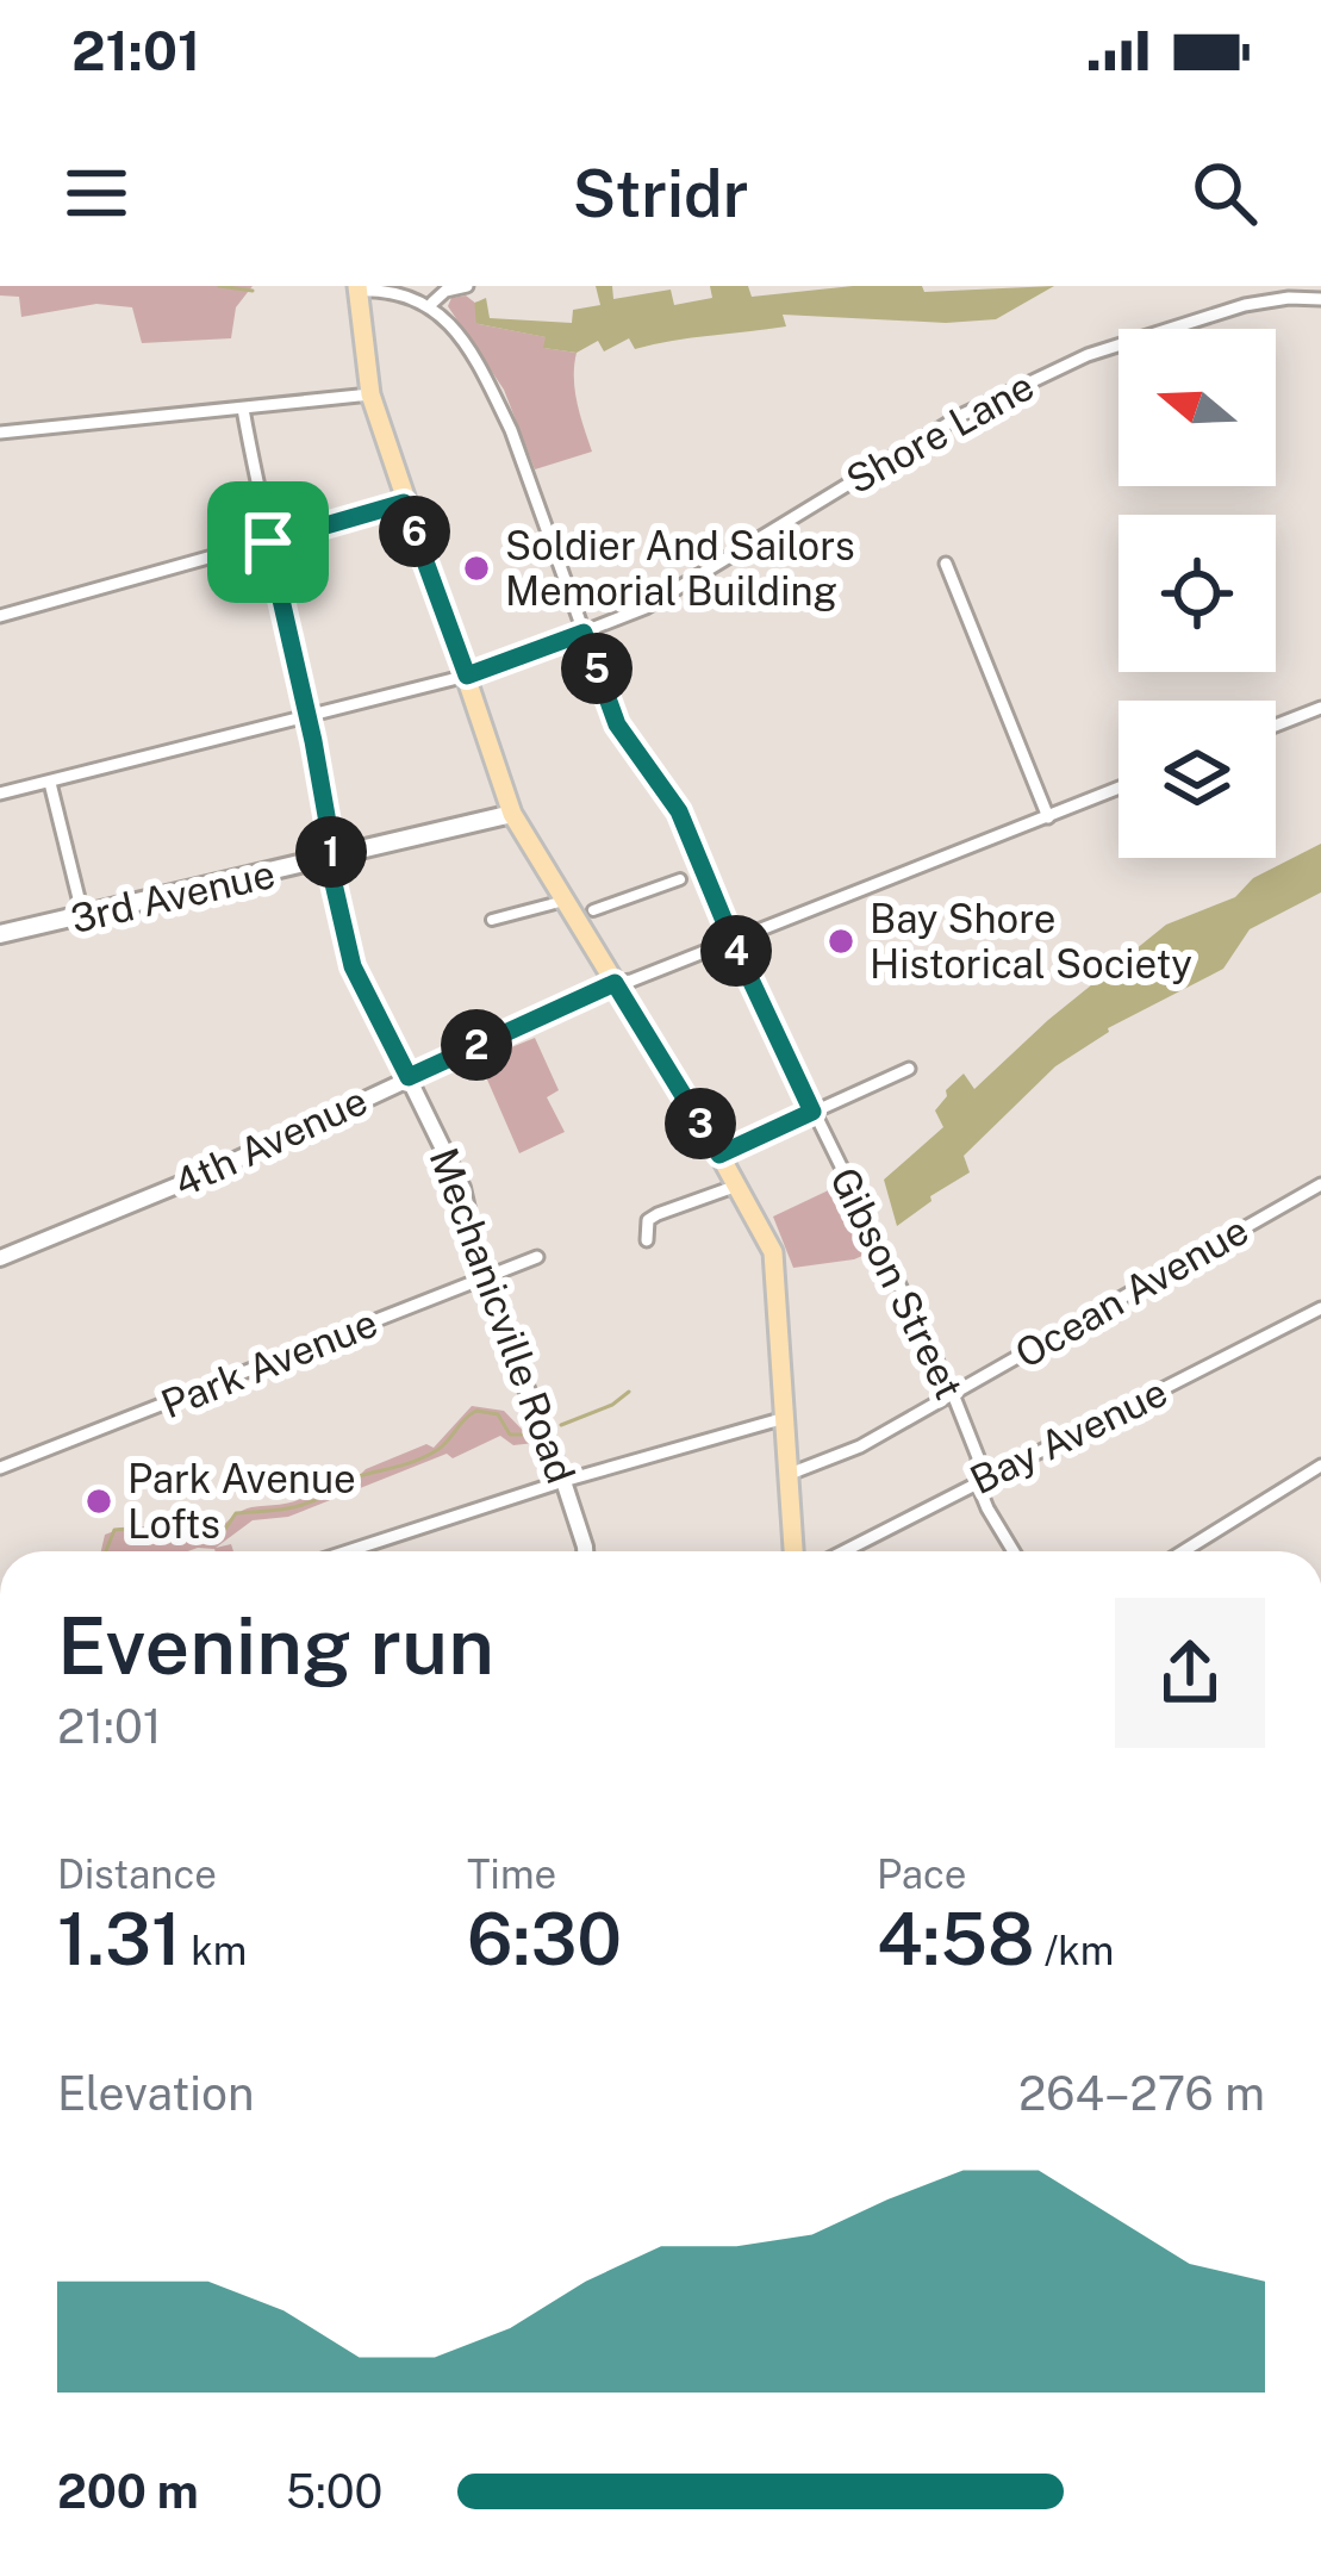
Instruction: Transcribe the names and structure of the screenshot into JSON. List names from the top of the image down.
{
  "streets": {
    "main road": ["3rd Avenue"],
    "street": [
      "Shore Lane",
      "4th Avenue",
      "Gibson Street",
      "Ocean Avenue",
      "Mechanicville Road",
      "Park Avenue",
      "Bay Avenue"
    ]
  },
  "crossings": [
    ["Shore Lane", "Gibson Street"],
    ["Shore Lane", "Mechanicville Road"],
    ["3rd Avenue", "Mechanicville Road"],
    ["4th Avenue", "Mechanicville Road"],
    ["Gibson Street", "Ocean Avenue"],
    ["Gibson Street", "Bay Avenue"],
    ["Mechanicville Road", "Park Avenue"]
  ],
  "places": ["Soldier And Sailors Memorial Building", "Bay Shore Historical Society", "Park Avenue Lofts"],
  "north": "left",
  "page": {
    "status": "21:01",
    "header": "Stridr",
    "pins": [
      "6",
      "5",
      "1",
      "4",
      "2",
      "3"
    ],
    "heading": ["Evening run", "21:01"],
    "stats": [
      ["Distance", "1.31 km"],
      ["Time", "6:30"],
      ["Pace", "4:58 /km"]
    ],
    "chart": ["Elevation", "264–276 m"],
    "list": [
      {
        "name": "200 m",
        "note": "5:00"
      }
    ]
  }
}
